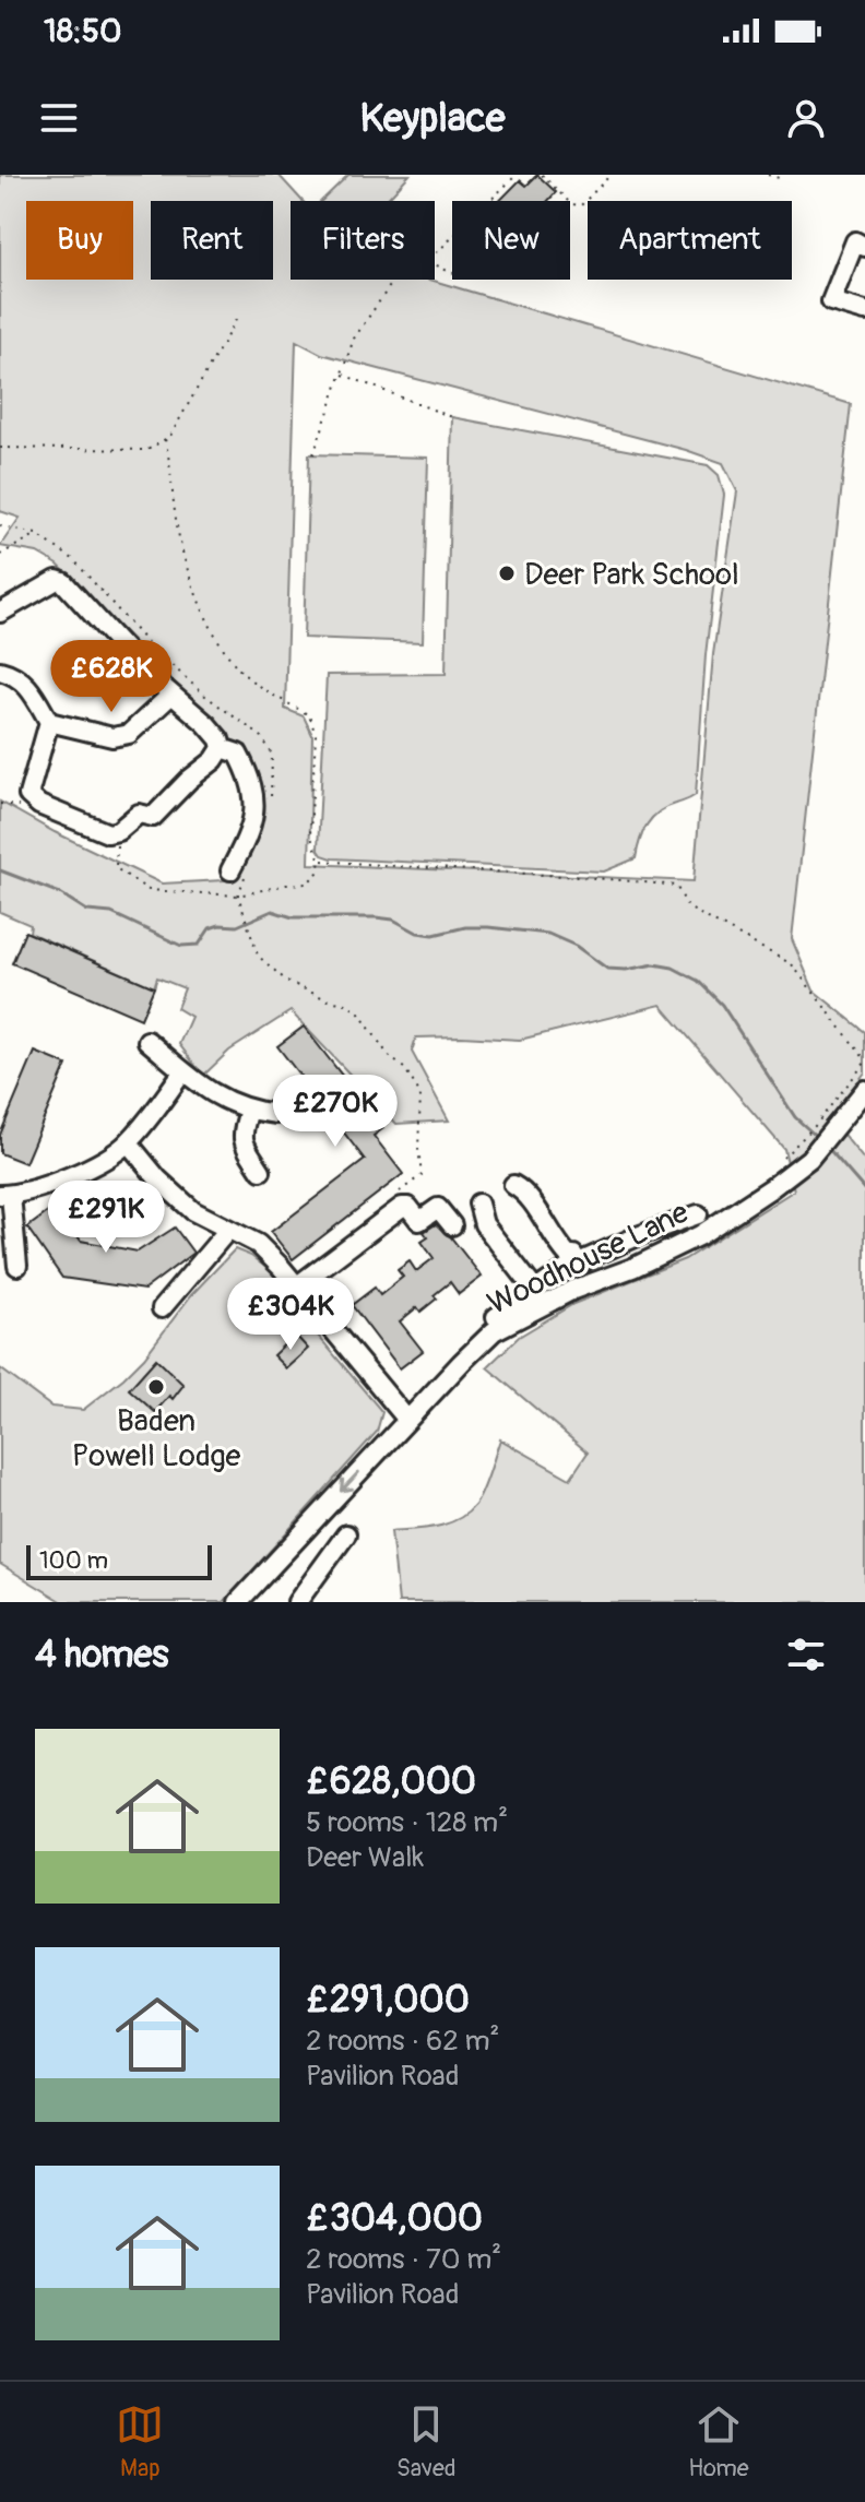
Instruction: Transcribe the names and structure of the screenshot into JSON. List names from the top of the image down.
{
  "streets": {
    "street": ["Woodhouse Lane"]
  },
  "places": ["Deer Park School", "Baden Powell Lodge"],
  "scale_bar": "100 m",
  "page": {
    "status": "18:50",
    "header": "Keyplace",
    "chip": [
      "Buy",
      "Rent",
      "Filters",
      "New",
      "Apartment"
    ],
    "price": [
      "£628K",
      "£270K",
      "£291K",
      "£304K"
    ],
    "scale": "100 m",
    "heading": "4 homes",
    "list": [
      {
        "name": "£628,000",
        "note": "5 rooms · 128 m² · Deer Walk"
      },
      {
        "name": "£291,000",
        "note": "2 rooms · 62 m² · Pavilion Road"
      },
      {
        "name": "£304,000",
        "note": "2 rooms · 70 m² · Pavilion Road"
      }
    ],
    "tabs": ["Map", "Saved", "Home"]
  }
}
